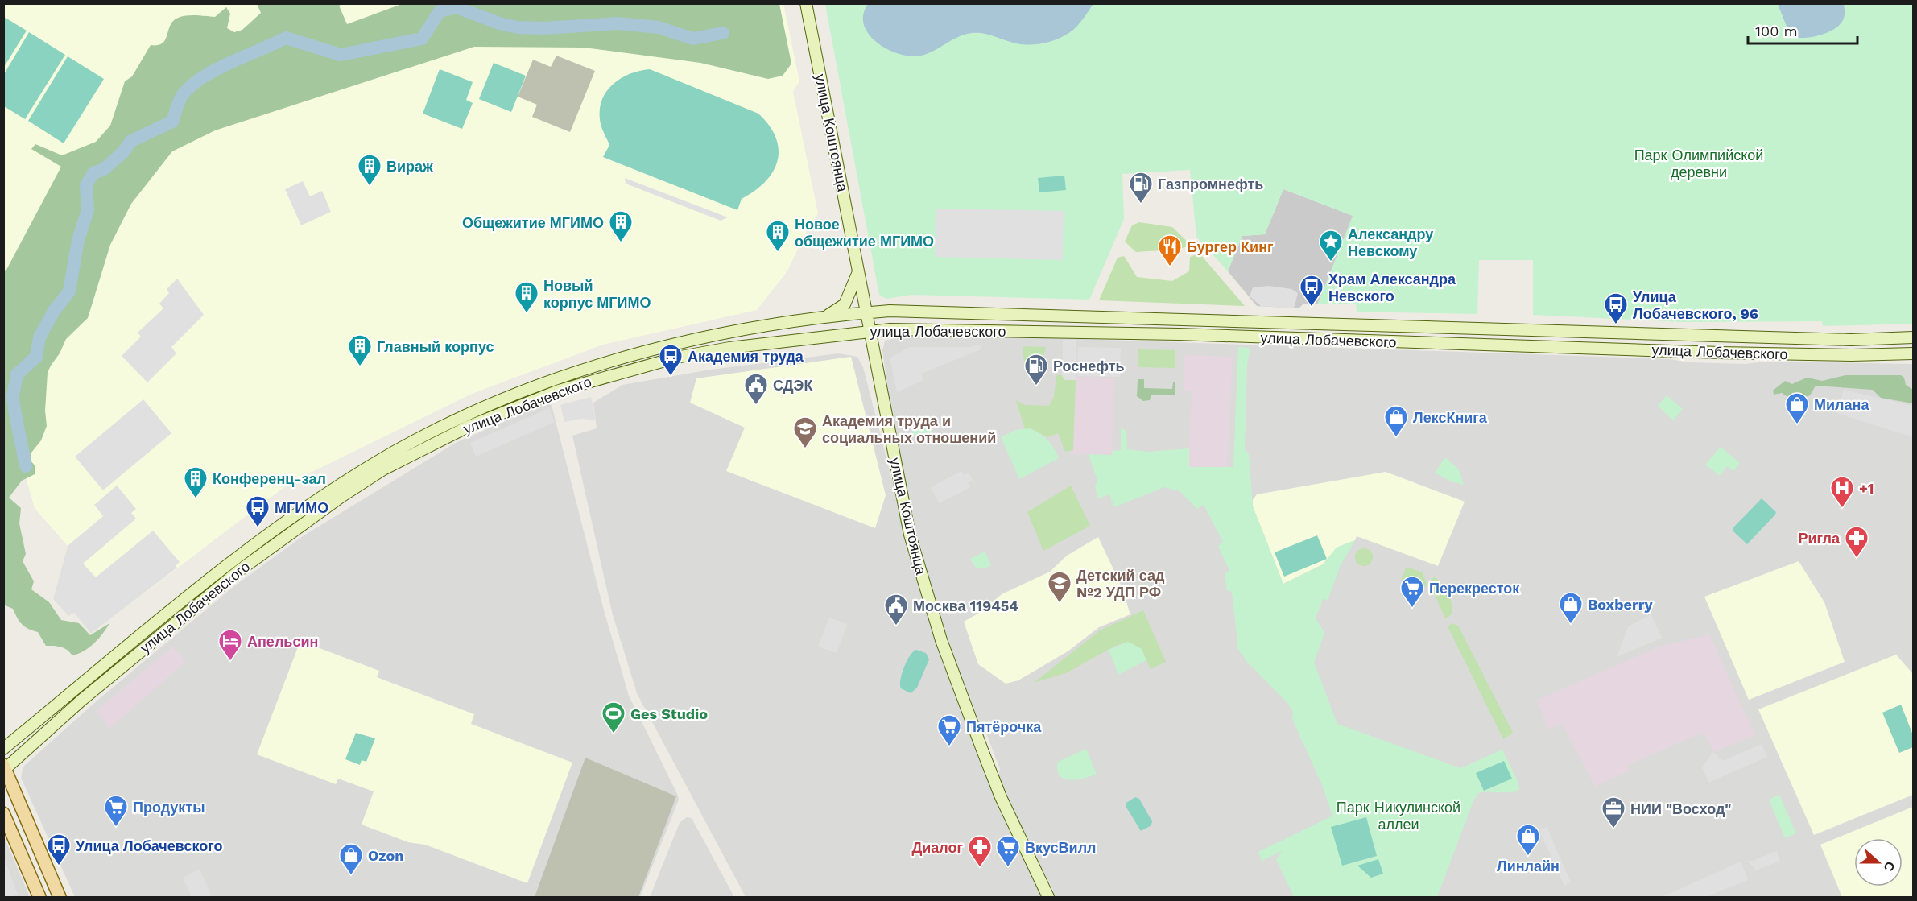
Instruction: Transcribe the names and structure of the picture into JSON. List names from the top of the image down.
{
  "streets": {
    "main road": ["улица Коштоянца", "улица Лобачевского"]
  },
  "crossings": [
    ["улица Коштоянца", "улица Лобачевского"]
  ],
  "parks": ["Парк Олимпийской деревни", "Парк Никулинской аллеи"],
  "places": {
    "building": [
      "Вираж",
      "Общежитие МГИМО",
      "Новое общежитие МГИМО",
      "Новый корпус МГИМО",
      "Главный корпус",
      "Конференц-зал"
    ],
    "fuel station": ["Газпромнефть", "Роснефть"],
    "place": ["Александру Невскому"],
    "restaurant": ["Бургер Кинг"],
    "bus stop": [
      "Храм Александра Невского",
      "Улица Лобачевского, 96",
      "Академия труда",
      "МГИМО",
      "Улица Лобачевского"
    ],
    "public building": ["СДЭК", "Москва 119454"],
    "shop": [
      "Милана",
      "ЛексКнига",
      "Boxberry",
      "Линлайн",
      "Ozon"
    ],
    "school or university": ["Академия труда и социальных отношений", "Детский сад №2 УДП РФ"],
    "hospital": ["+1"],
    "pharmacy": ["Ригла", "Диалог"],
    "supermarket": [
      "Перекресток",
      "Пятёрочка",
      "Продукты",
      "ВкусВилл"
    ],
    "hotel": ["Апельсин"],
    "sports": ["Ges Studio"],
    "office": ["НИИ \"Восход\""]
  },
  "scale_bar": "100 m",
  "north": "right"
}
